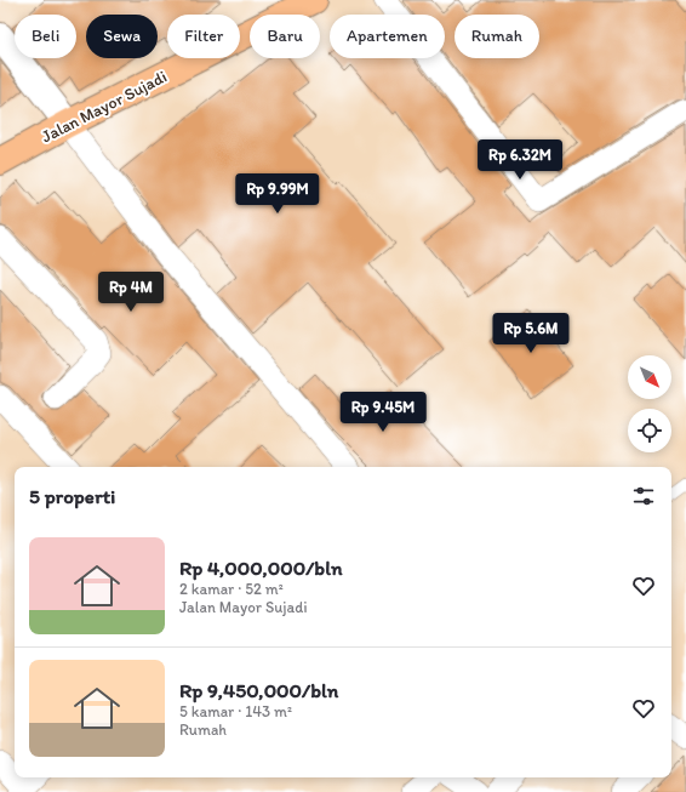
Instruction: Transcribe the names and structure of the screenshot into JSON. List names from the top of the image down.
{
  "streets": {
    "highway": ["Jalan Mayor Sujadi"]
  },
  "north": "bottom right",
  "page": {
    "chip": [
      "Beli",
      "Sewa",
      "Filter",
      "Baru",
      "Apartemen",
      "Rumah"
    ],
    "price": [
      "Rp 6.32M",
      "Rp 9.99M",
      "Rp 4M",
      "Rp 5.6M",
      "Rp 9.45M"
    ],
    "heading": "5 properti",
    "list": [
      {
        "name": "Rp 4,000,000/bln",
        "note": "2 kamar · 52 m² · Jalan Mayor Sujadi"
      },
      {
        "name": "Rp 9,450,000/bln",
        "note": "5 kamar · 143 m² · Rumah"
      }
    ]
  }
}
